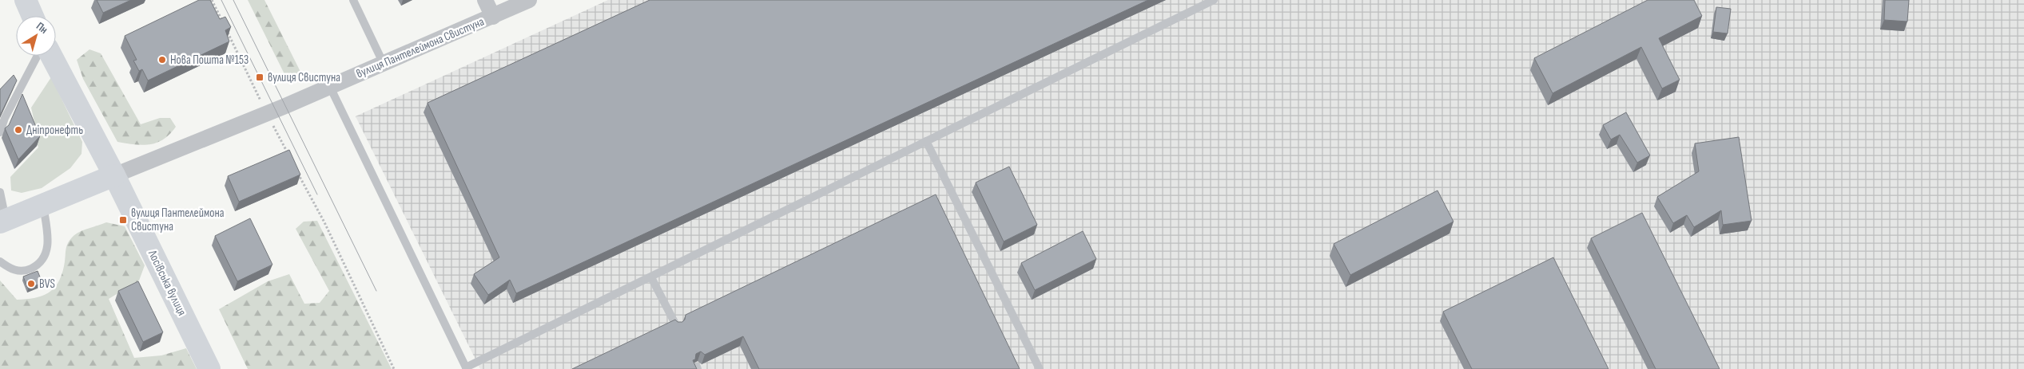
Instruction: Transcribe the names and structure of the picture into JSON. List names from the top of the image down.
{
  "streets": {
    "main road": ["вулиця Пантелеймона Свистуна", "Лосівська вулиця"]
  },
  "crossings": [
    ["вулиця Пантелеймона Свистуна", "Лосівська вулиця"]
  ],
  "places": {
    "other": ["Нова Пошта №153", "Дніпронефть", "BVS"],
    "transit": ["вулиця Свистуна", "вулиця Пантелеймона Свистуна"]
  },
  "north": "top right"
}
